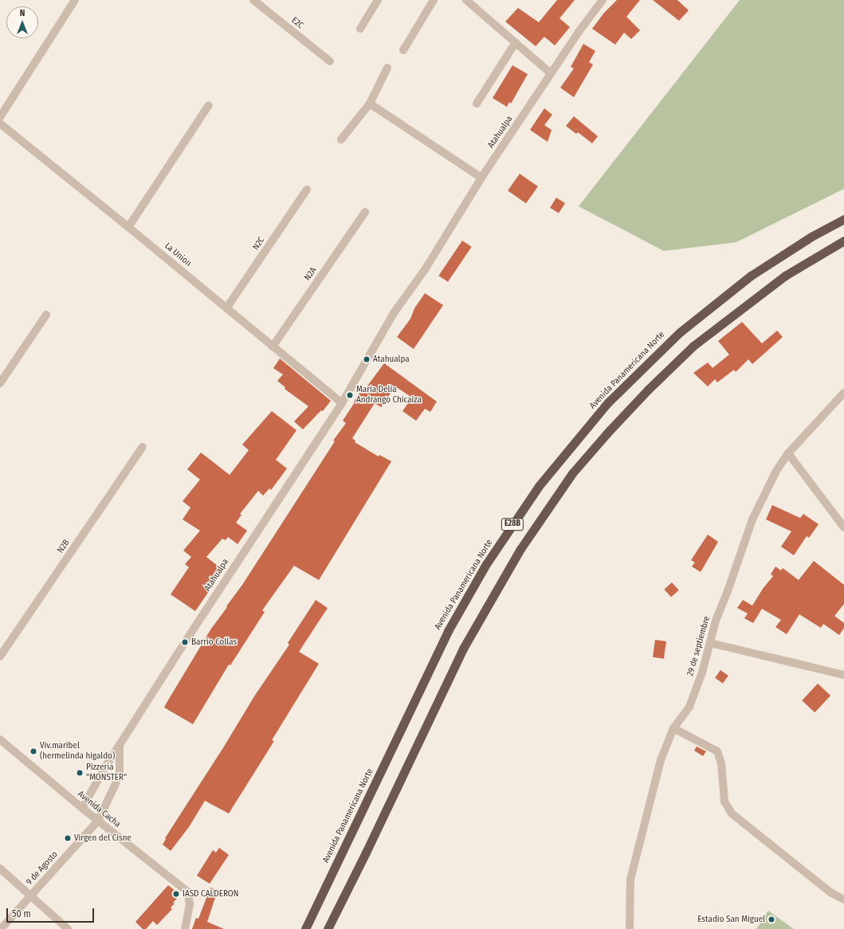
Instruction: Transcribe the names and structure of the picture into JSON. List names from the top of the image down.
{
  "streets": {
    "highway": ["Avenida Panamericana Norte", "E28B"],
    "street": [
      "E2C",
      "Atahualpa",
      "N2C",
      "La Union",
      "N2A",
      "N2B",
      "29 de septiembre",
      "Avenida Cacha",
      "9 de Agosto"
    ]
  },
  "crossings": [
    ["Atahualpa", "La Union"],
    ["Atahualpa", "Avenida Cacha"],
    ["N2C", "La Union"],
    ["La Union", "N2A"],
    ["Avenida Cacha", "9 de Agosto"]
  ],
  "places": [
    "Atahualpa",
    "Maria Delia Andrango Chicaiza",
    "Barrio Collas",
    "Viv.maribel (hermelinda higaldo)",
    "Pizzería \"MONSTER\"",
    "Virgen del Cisne",
    "IASD CALDERON",
    "Estadio San Miguel"
  ],
  "scale_bar": "50 m",
  "north": "top"
}
